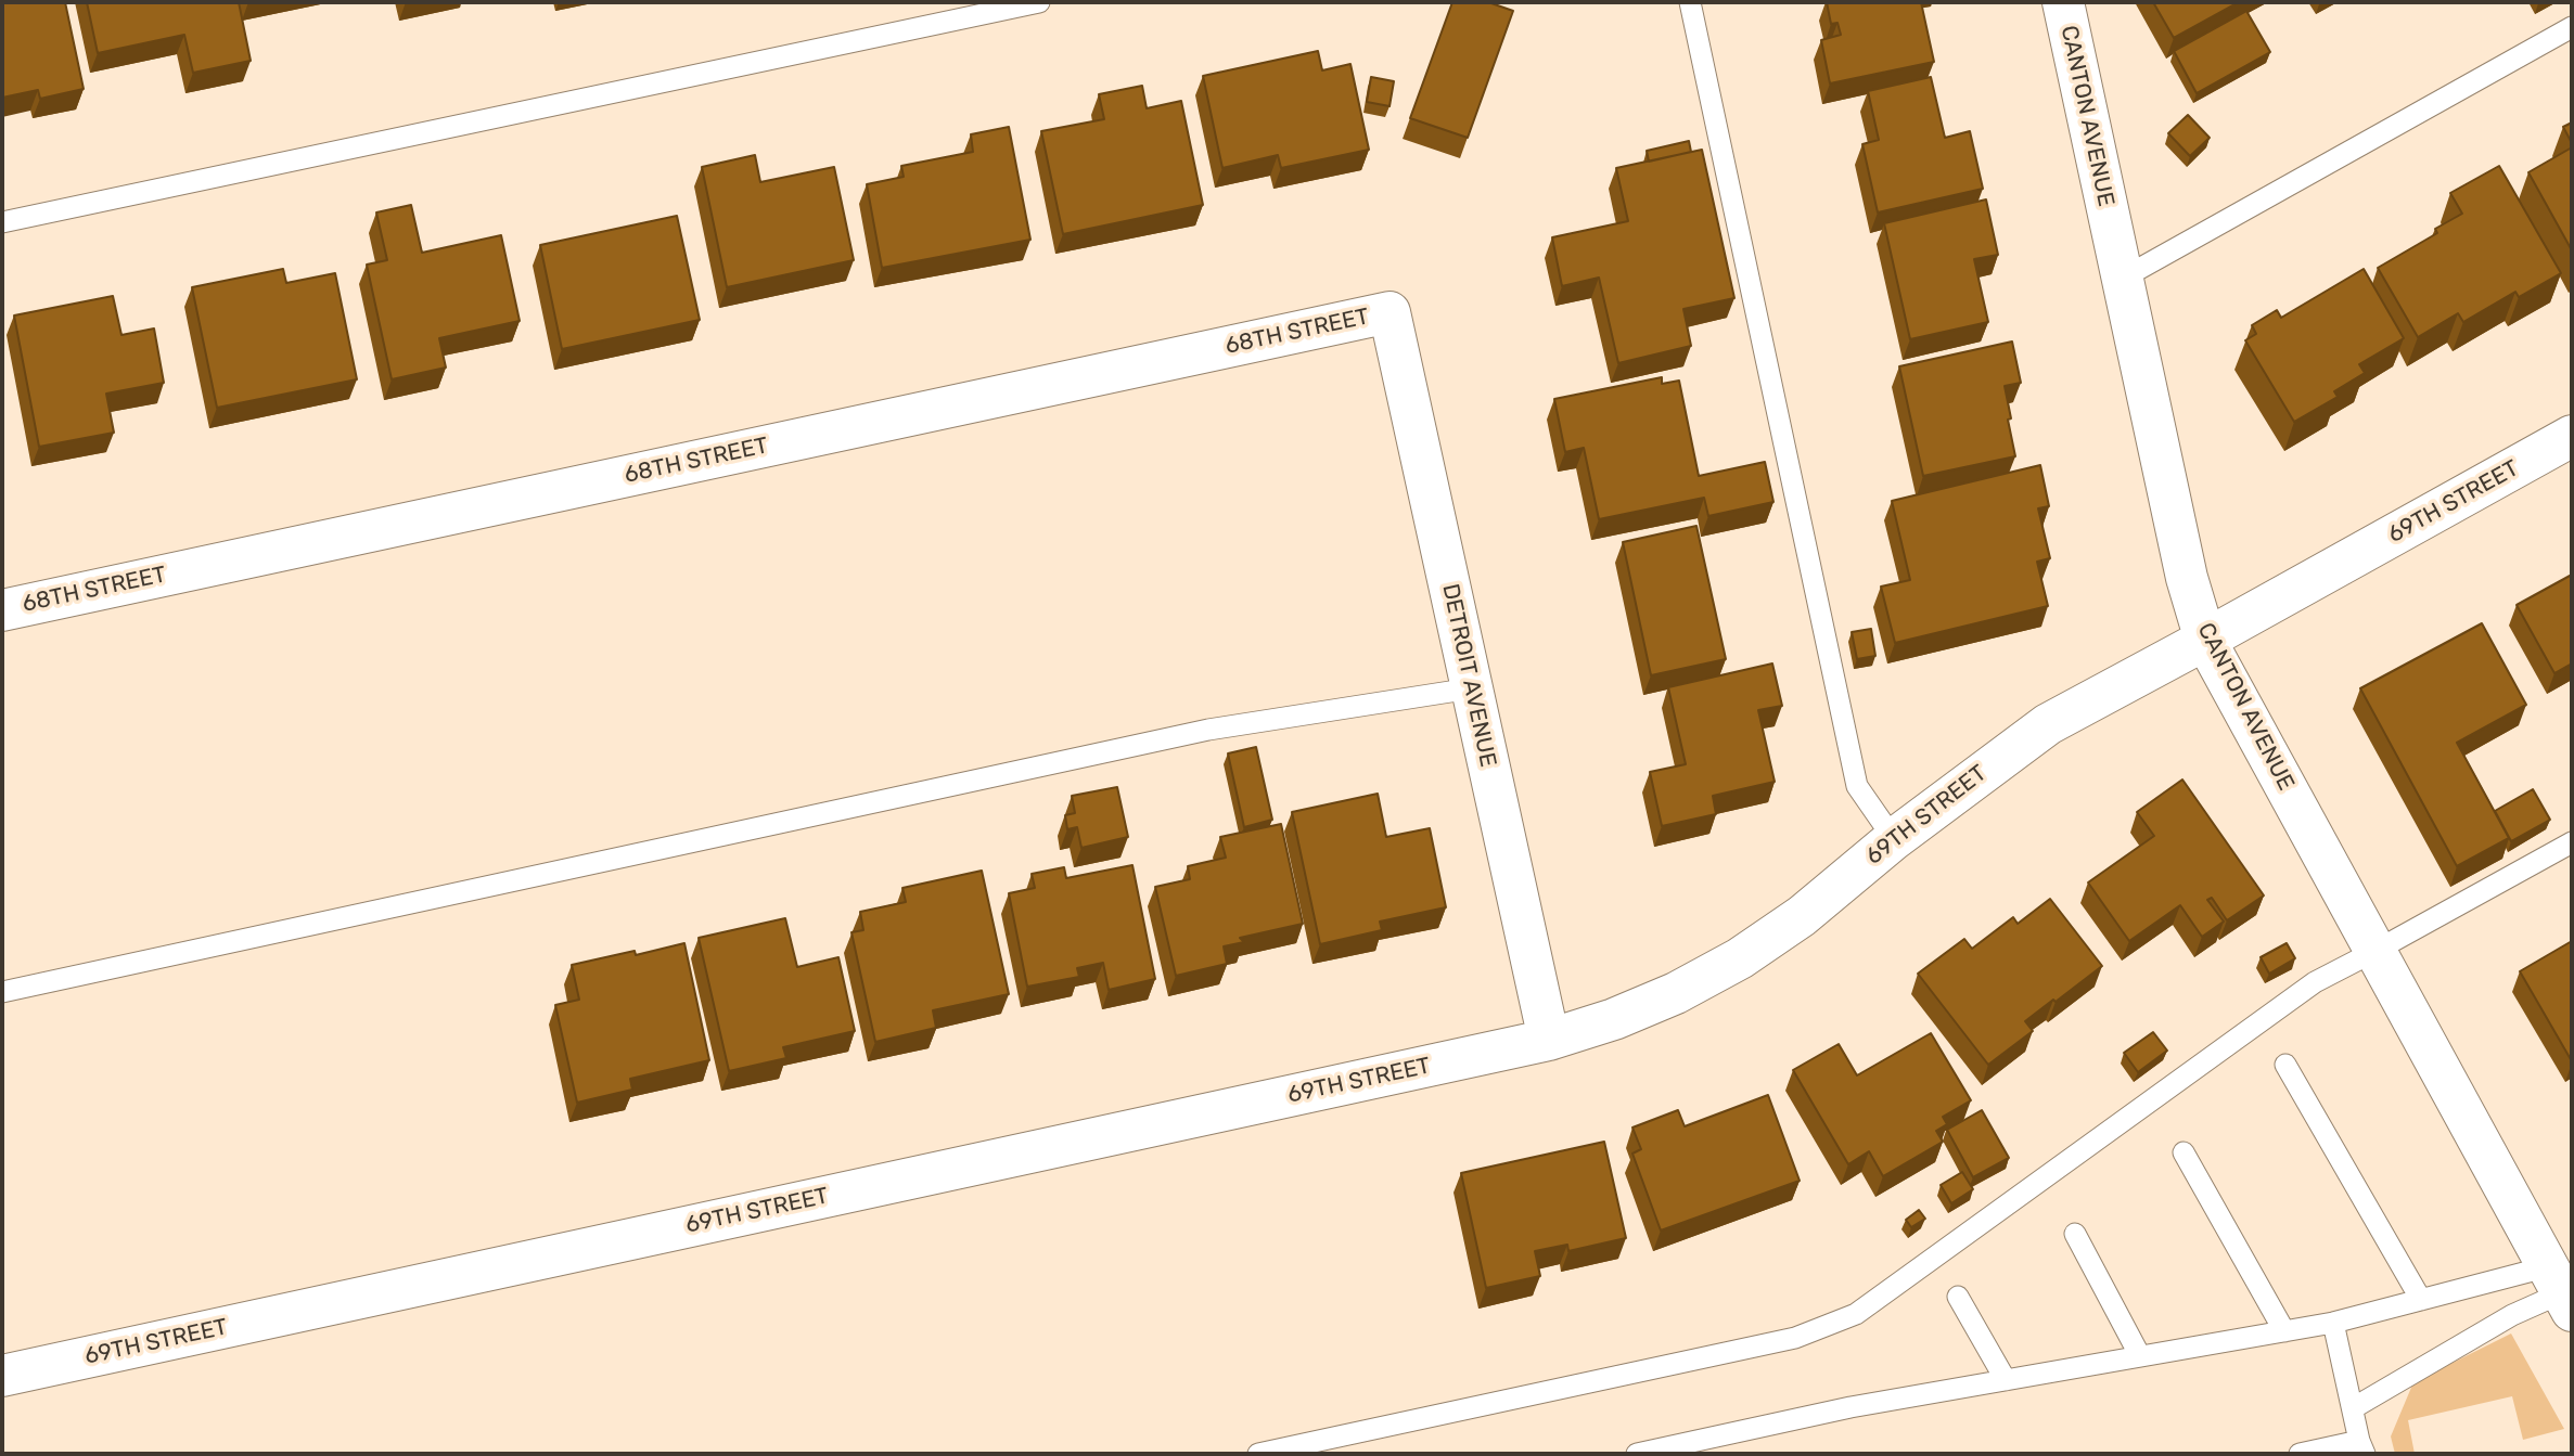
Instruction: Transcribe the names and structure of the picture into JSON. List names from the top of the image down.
{
  "streets": {
    "street": [
      "CANTON AVENUE",
      "68TH STREET",
      "69TH STREET",
      "DETROIT AVENUE"
    ]
  },
  "crossings": [
    ["CANTON AVENUE", "69TH STREET"],
    ["68TH STREET", "DETROIT AVENUE"],
    ["69TH STREET", "DETROIT AVENUE"]
  ]
}
